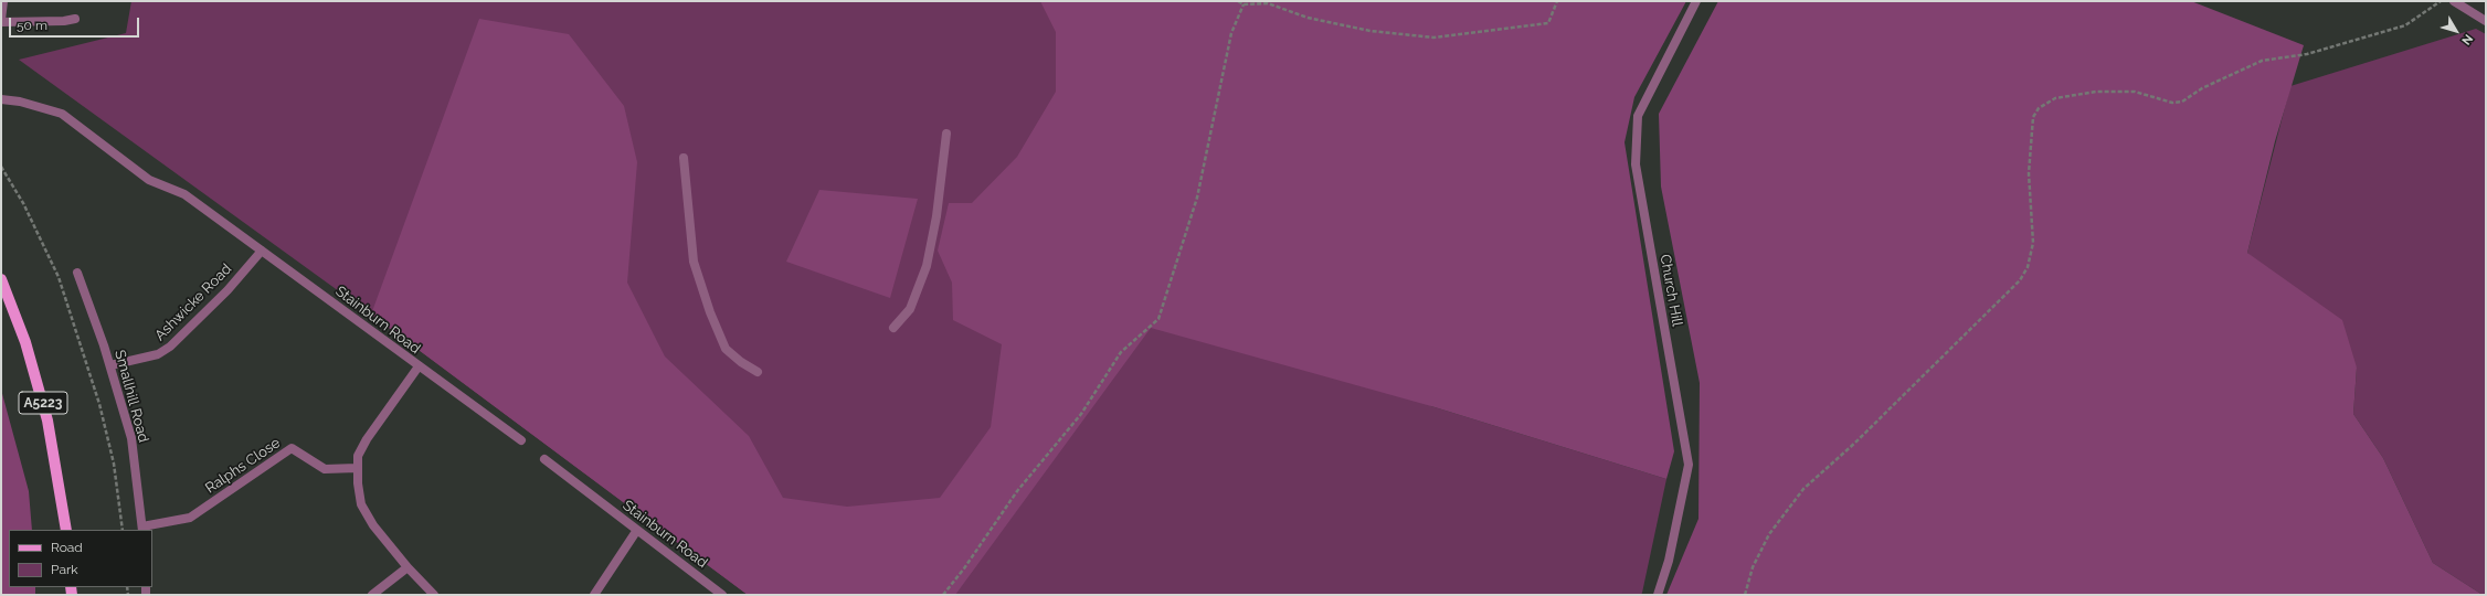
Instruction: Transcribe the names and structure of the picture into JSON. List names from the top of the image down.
{
  "streets": {
    "main road": ["A5223"],
    "street": [
      "Church Hill",
      "Ashwicke Road",
      "Stainburn Road",
      "Smallhill Road",
      "Ralphs Close"
    ]
  },
  "crossings": [
    ["Ashwicke Road", "Stainburn Road"],
    ["Ashwicke Road", "Smallhill Road"],
    ["Smallhill Road", "Ralphs Close"]
  ],
  "legend": ["Road", "Park"],
  "scale_bar": "50 m",
  "north": "bottom right"
}
